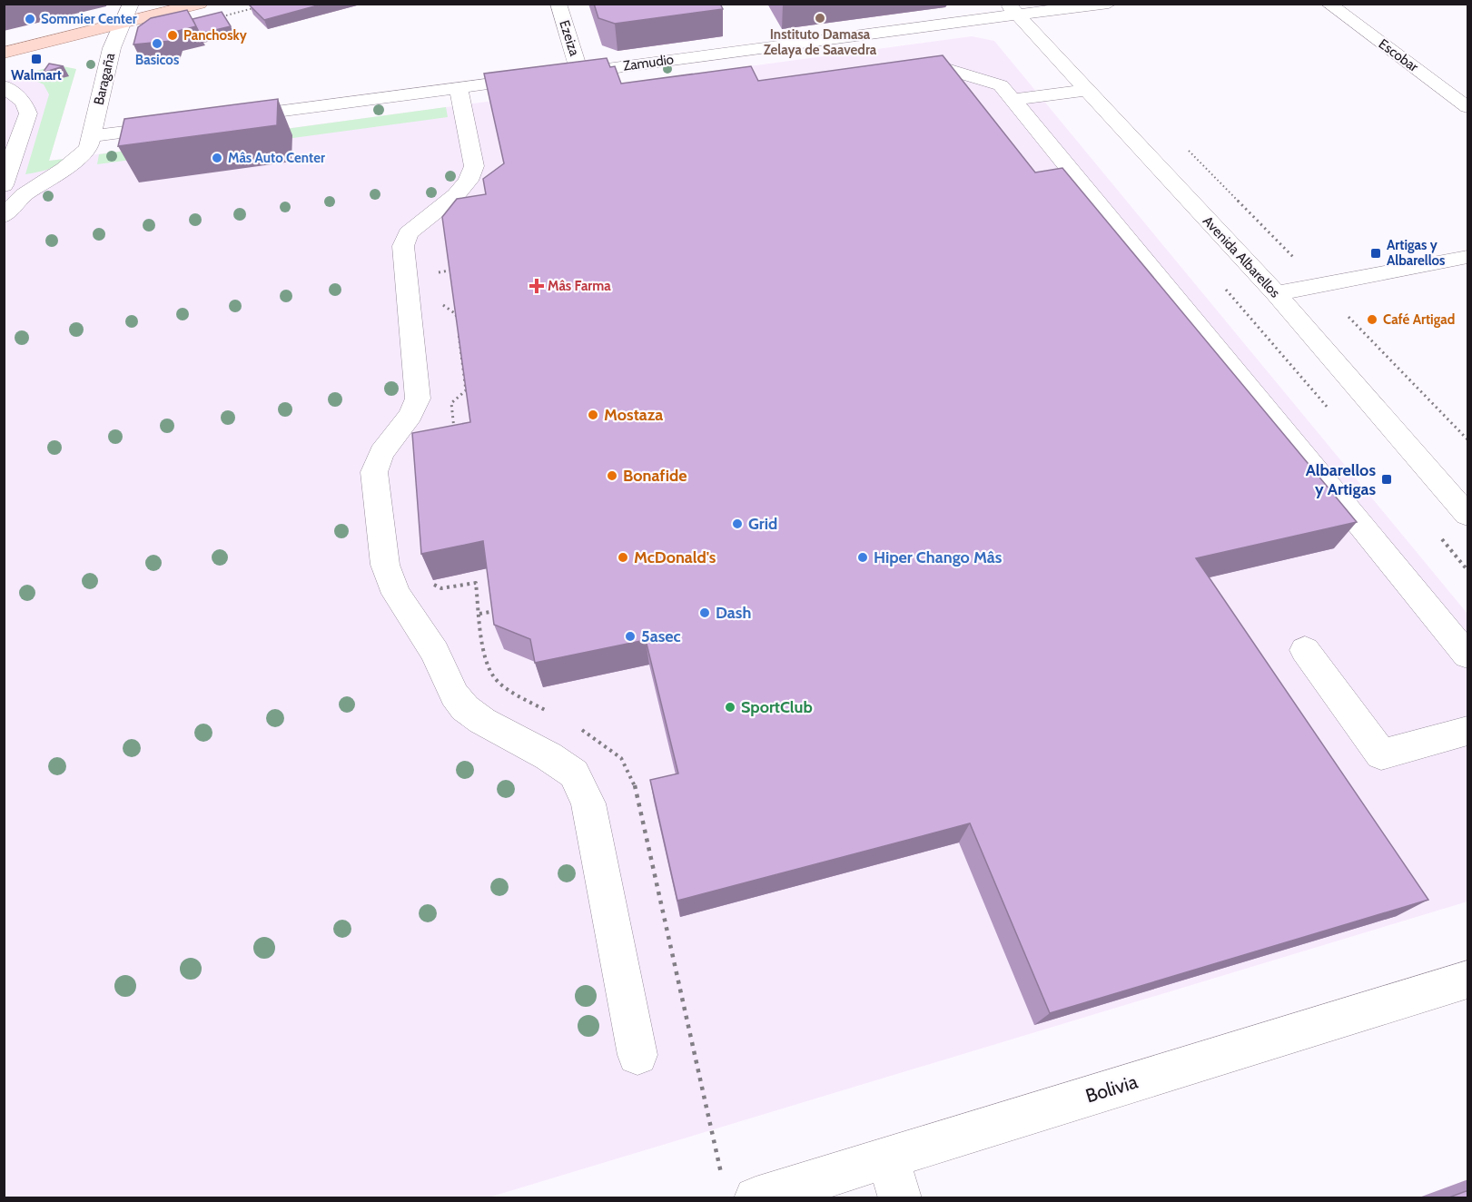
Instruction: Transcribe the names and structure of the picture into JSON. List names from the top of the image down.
{
  "streets": {
    "street": [
      "Ezeiza",
      "Escobar",
      "Zamudio",
      "Baragaña",
      "Avenida Albarellos",
      "Bolivia"
    ]
  },
  "crossings": [
    ["Ezeiza", "Zamudio"],
    ["Zamudio", "Avenida Albarellos"]
  ],
  "places": {
    "other": [
      "Instituto Damasa Zelaya de Saavedra",
      "Sommier Center",
      "Panchosky",
      "Basicos",
      "Mâs Auto Center",
      "Café Artigad",
      "Mostaza",
      "Bonafide",
      "Grid",
      "McDonald's",
      "Hiper Chango Mâs",
      "Dash",
      "5asec",
      "SportClub"
    ],
    "transit": ["Walmart", "Artigas y Albarellos", "Albarellos y Artigas"],
    "health": ["Mâs Farma"]
  }
}
